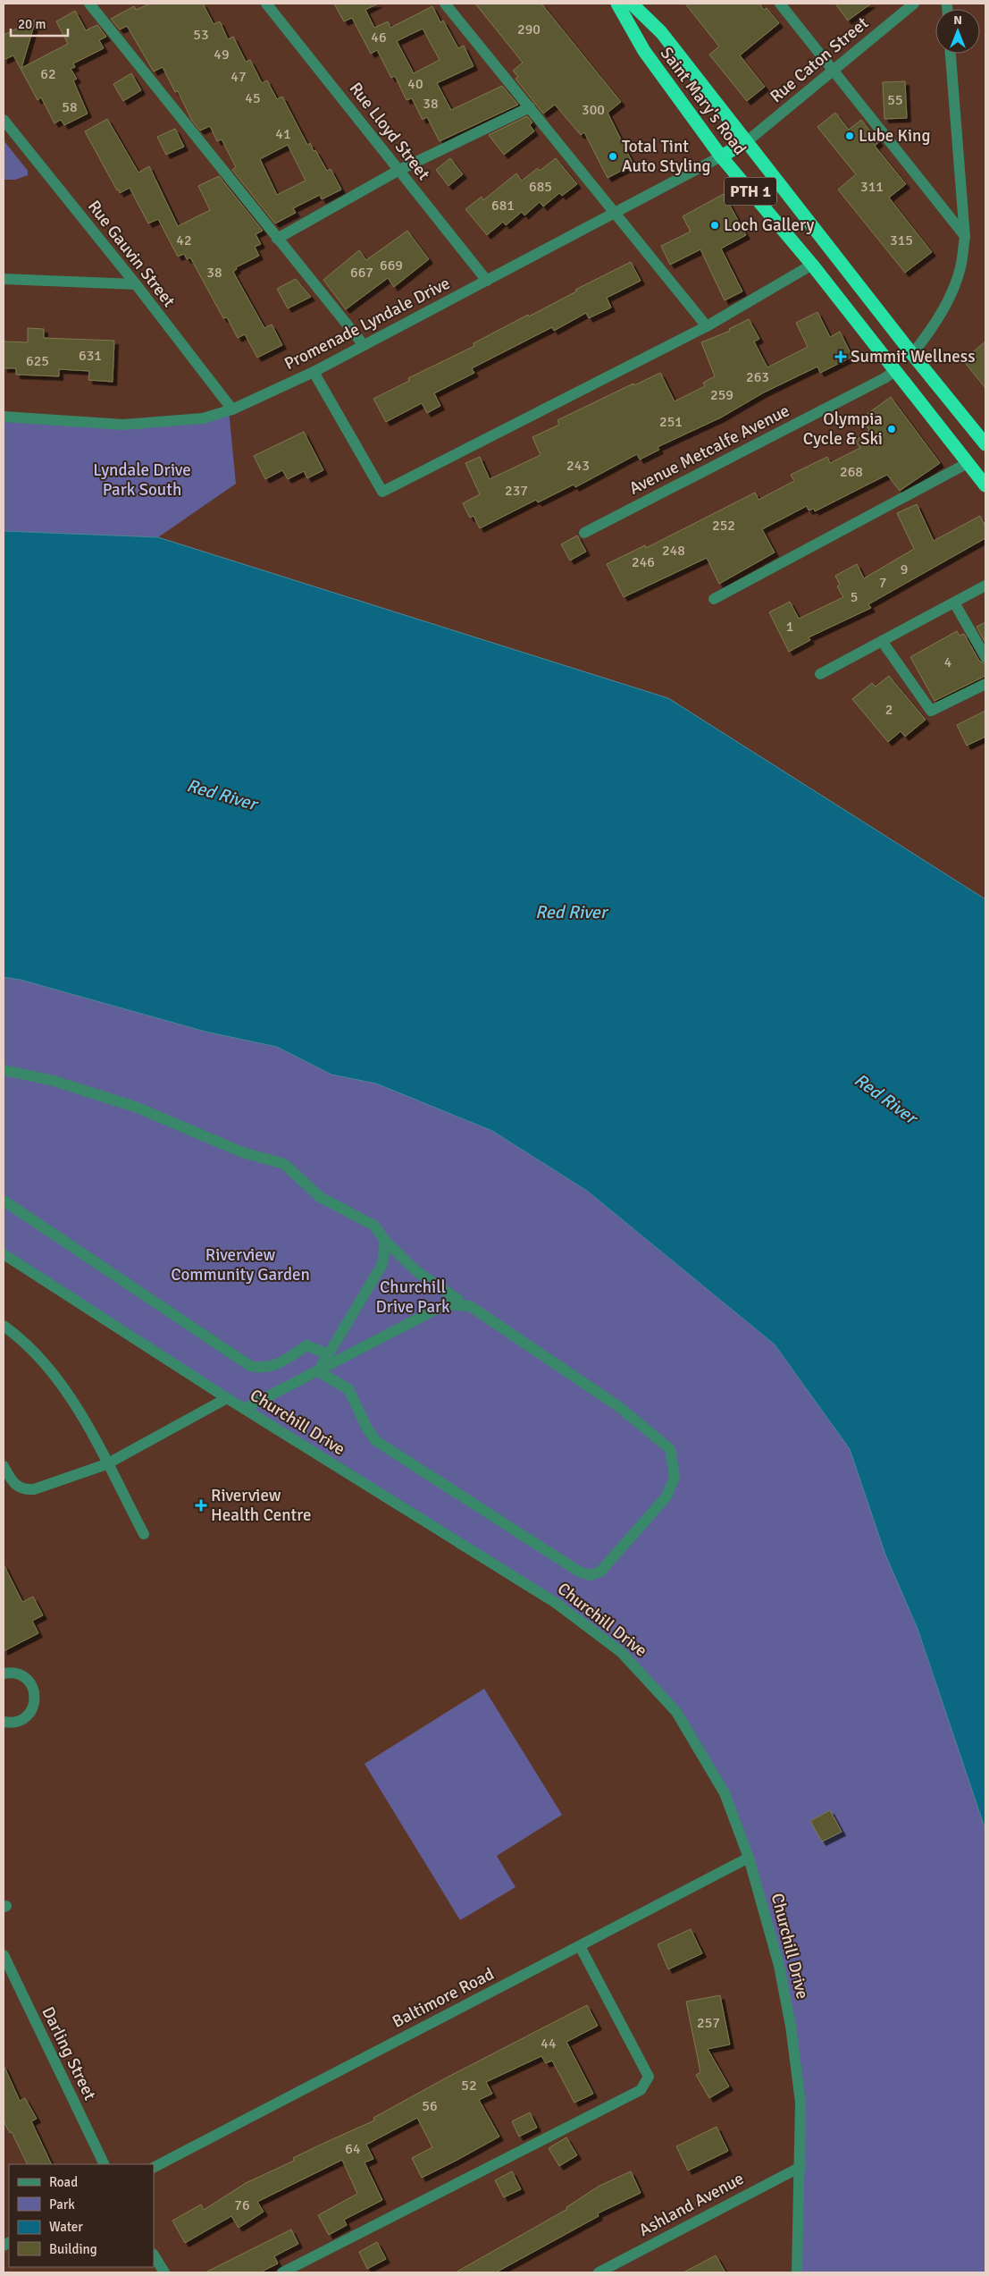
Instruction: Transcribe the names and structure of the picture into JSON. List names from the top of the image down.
{
  "streets": {
    "highway": ["Saint Mary's Road", "PTH 1"],
    "street": [
      "Rue Caton Street",
      "Rue Lloyd Street",
      "Rue Gauvin Street",
      "Promenade Lyndale Drive",
      "Avenue Metcalfe Avenue",
      "Churchill Drive",
      "Baltimore Road",
      "Darling Street",
      "Ashland Avenue"
    ]
  },
  "crossings": [
    ["Rue Caton Street", "Saint Mary's Road"],
    ["Saint Mary's Road", "Promenade Lyndale Drive"],
    ["Saint Mary's Road", "Avenue Metcalfe Avenue"],
    ["Rue Lloyd Street", "Promenade Lyndale Drive"],
    ["Rue Gauvin Street", "Promenade Lyndale Drive"],
    ["Churchill Drive", "Baltimore Road"],
    ["Churchill Drive", "Ashland Avenue"]
  ],
  "water": ["Red River"],
  "parks": ["Lyndale Drive Park South", "Riverview Community Garden", "Churchill Drive Park"],
  "places": {
    "other": [
      "Lube King",
      "Total Tint Auto Styling",
      "Loch Gallery",
      "Olympia Cycle & Ski"
    ],
    "health": ["Summit Wellness", "Riverview Health Centre"]
  },
  "house_numbers": [
    "290",
    "53",
    "46",
    "49",
    "62",
    "47",
    "40",
    "45",
    "55",
    "38",
    "58",
    "300",
    "41",
    "685",
    "311",
    "681",
    "42",
    "315",
    "669",
    "38",
    "667",
    "631",
    "625",
    "263",
    "259",
    "251",
    "243",
    "268",
    "237",
    "252",
    "248",
    "246",
    "9",
    "7",
    "5",
    "1",
    "4",
    "2",
    "257",
    "44",
    "52",
    "56",
    "64",
    "76"
  ],
  "legend": [
    "Road",
    "Park",
    "Water",
    "Building"
  ],
  "scale_bar": "20 m",
  "north": "top"
}
